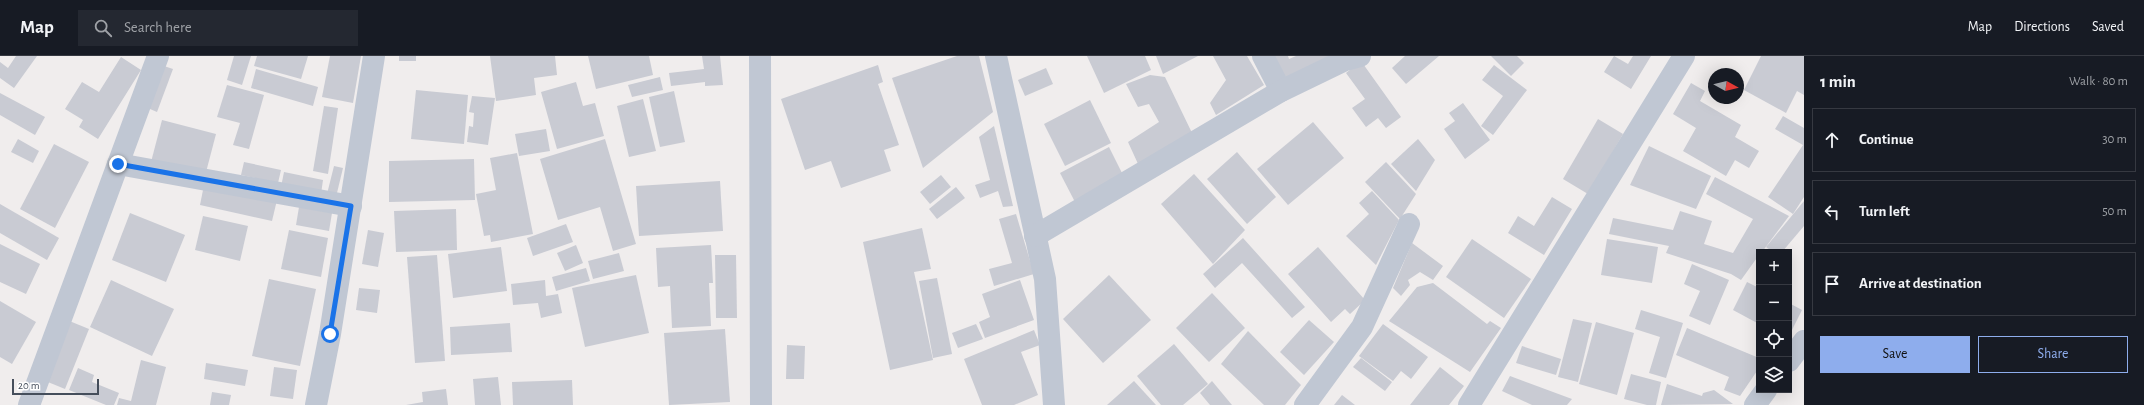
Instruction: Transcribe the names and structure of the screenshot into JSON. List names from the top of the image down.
{
  "scale_bar": "20 m",
  "north": "right",
  "page": {
    "header": "Map",
    "search": "Search here",
    "nav": ["Map", "Directions", "Saved"],
    "heading": ["1 min", "Walk · 80 m"],
    "list": [
      ["Continue", "30 m"],
      ["Turn left", "50 m"],
      "Arrive at destination"
    ],
    "map_buttons": ["+", "−"],
    "buttons": ["Save", "Share"],
    "scale": "20 m"
  }
}
